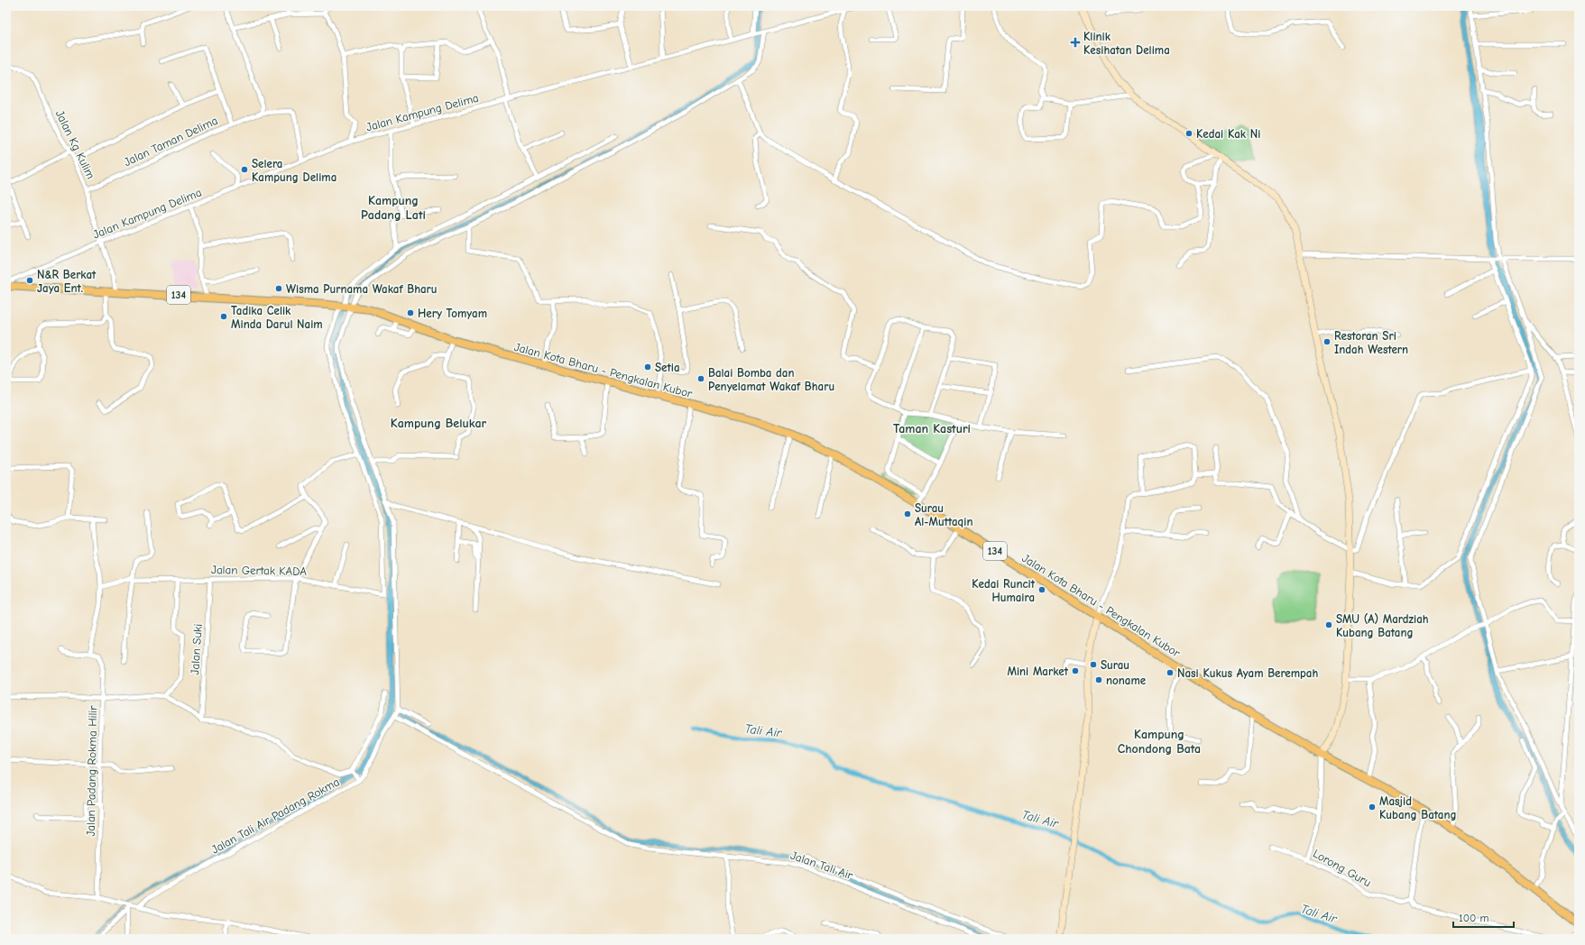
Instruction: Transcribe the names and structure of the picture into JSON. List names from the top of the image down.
{
  "streets": {
    "main road": ["134", "Jalan Kota Bharu - Pengkalan Kubor"],
    "street": [
      "Jalan Kampung Delima",
      "Jalan Taman Delima",
      "Jalan Kg Kulim",
      "Jalan Gertak KADA",
      "Jalan Suki",
      "Jalan Padang Rokma Hilir",
      "Jalan Tali Air Padang Rokma",
      "Jalan Tali Air",
      "Lorong Guru"
    ]
  },
  "crossings": [
    ["Jalan Kampung Delima", "Jalan Taman Delima"],
    ["Jalan Kampung Delima", "Jalan Kg Kulim"],
    ["Jalan Taman Delima", "Jalan Kg Kulim"],
    ["Jalan Kg Kulim", "134"],
    ["134", "Jalan Kota Bharu - Pengkalan Kubor"],
    ["134", "Jalan Tali Air Padang Rokma"],
    ["Jalan Kota Bharu - Pengkalan Kubor", "Jalan Tali Air Padang Rokma"],
    ["Jalan Gertak KADA", "Jalan Suki"],
    ["Jalan Tali Air Padang Rokma", "Jalan Tali Air"]
  ],
  "districts": [
    "Kampung Padang Lati",
    "Kampung Belukar",
    "Taman Kasturi",
    "Kampung Chondong Bata"
  ],
  "water": ["Tali Air"],
  "places": {
    "health": ["Klinik Kesihatan Delima"],
    "other": [
      "Kedai Kak Ni",
      "Selera Kampung Delima",
      "N&R Berkat Jaya Ent.",
      "Wisma Purnama Wakaf Bharu",
      "Hery Tomyam",
      "Tadika Celik Minda Darul Naim",
      "Restoran Sri Indah Western",
      "Setia",
      "Balai Bomba dan Penyelamat Wakaf Bharu",
      "Surau Al-Muttaqin",
      "Kedai Runcit Humaira",
      "SMU (A) Mardziah Kubang Batang",
      "Surau",
      "Mini Market",
      "Nasi Kukus Ayam Berempah",
      "noname",
      "Masjid Kubang Batang"
    ]
  },
  "scale_bar": "100 m"
}
